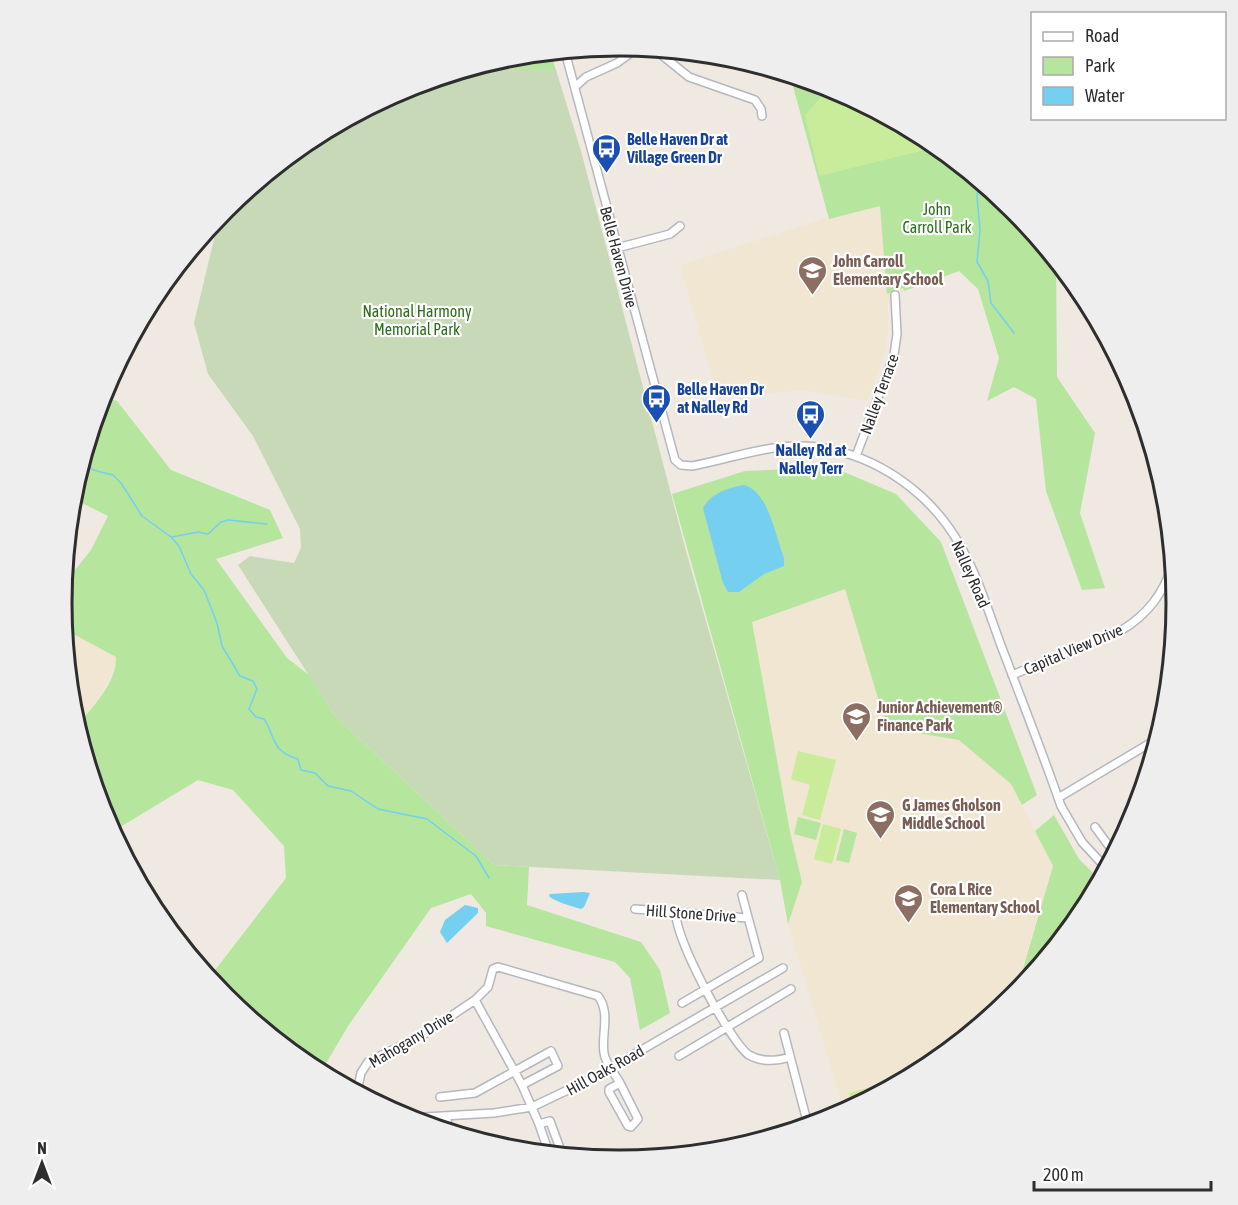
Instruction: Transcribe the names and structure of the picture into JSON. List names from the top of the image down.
{
  "streets": {
    "street": [
      "Belle Haven Drive",
      "Nalley Terrace",
      "Nalley Road",
      "Capital View Drive",
      "Hill Stone Drive",
      "Mahogany Drive",
      "Hill Oaks Road"
    ]
  },
  "crossings": [
    ["Belle Haven Drive", "Nalley Road"],
    ["Nalley Terrace", "Nalley Road"],
    ["Nalley Road", "Capital View Drive"],
    ["Mahogany Drive", "Hill Oaks Road"]
  ],
  "parks": ["John Carroll Park", "National Harmony Memorial Park"],
  "places": {
    "bus stop": ["Belle Haven Dr at Village Green Dr", "Belle Haven Dr at Nalley Rd", "Nalley Rd at Nalley Terr"],
    "school or university": [
      "John Carroll Elementary School",
      "Junior Achievement® Finance Park",
      "G James Gholson Middle School",
      "Cora L Rice Elementary School"
    ]
  },
  "legend": ["Road", "Park", "Water"],
  "scale_bar": "200 m",
  "north": "top"
}
